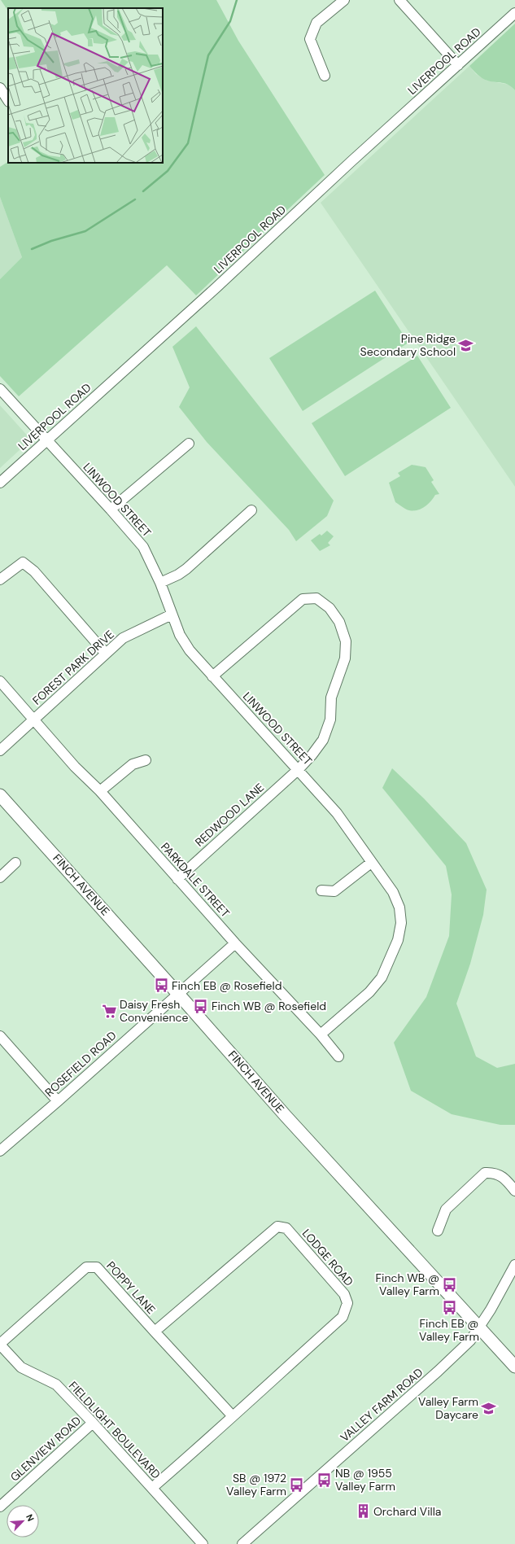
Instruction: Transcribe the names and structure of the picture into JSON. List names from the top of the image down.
{
  "streets": {
    "main road": ["FINCH AVENUE"],
    "street": [
      "LIVERPOOL ROAD",
      "LINWOOD STREET",
      "FOREST PARK DRIVE",
      "REDWOOD LANE",
      "PARKDALE STREET",
      "ROSEFIELD ROAD",
      "LODGE ROAD",
      "POPPY LANE",
      "VALLEY FARM ROAD",
      "FIELDLIGHT BOULEVARD",
      "GLENVIEW ROAD"
    ]
  },
  "crossings": [
    ["LIVERPOOL ROAD", "LINWOOD STREET"],
    ["LINWOOD STREET", "FOREST PARK DRIVE"],
    ["LINWOOD STREET", "REDWOOD LANE"],
    ["LINWOOD STREET", "PARKDALE STREET"],
    ["FOREST PARK DRIVE", "PARKDALE STREET"],
    ["REDWOOD LANE", "PARKDALE STREET"],
    ["PARKDALE STREET", "ROSEFIELD ROAD"],
    ["FINCH AVENUE", "ROSEFIELD ROAD"],
    ["FINCH AVENUE", "VALLEY FARM ROAD"],
    ["LODGE ROAD", "POPPY LANE"],
    ["LODGE ROAD", "FIELDLIGHT BOULEVARD"],
    ["POPPY LANE", "FIELDLIGHT BOULEVARD"],
    ["FIELDLIGHT BOULEVARD", "GLENVIEW ROAD"]
  ],
  "places": {
    "school or university": ["Pine Ridge Secondary School", "Valley Farm Daycare"],
    "bus stop": [
      "Finch EB @ Rosefield",
      "Finch WB @ Rosefield",
      "Finch WB @ Valley Farm",
      "Finch EB @ Valley Farm",
      "NB @ 1955 Valley Farm",
      "SB @ 1972 Valley Farm"
    ],
    "supermarket": ["Daisy Fresh Convenience"],
    "building": ["Orchard Villa"]
  },
  "north": "top right"
}
